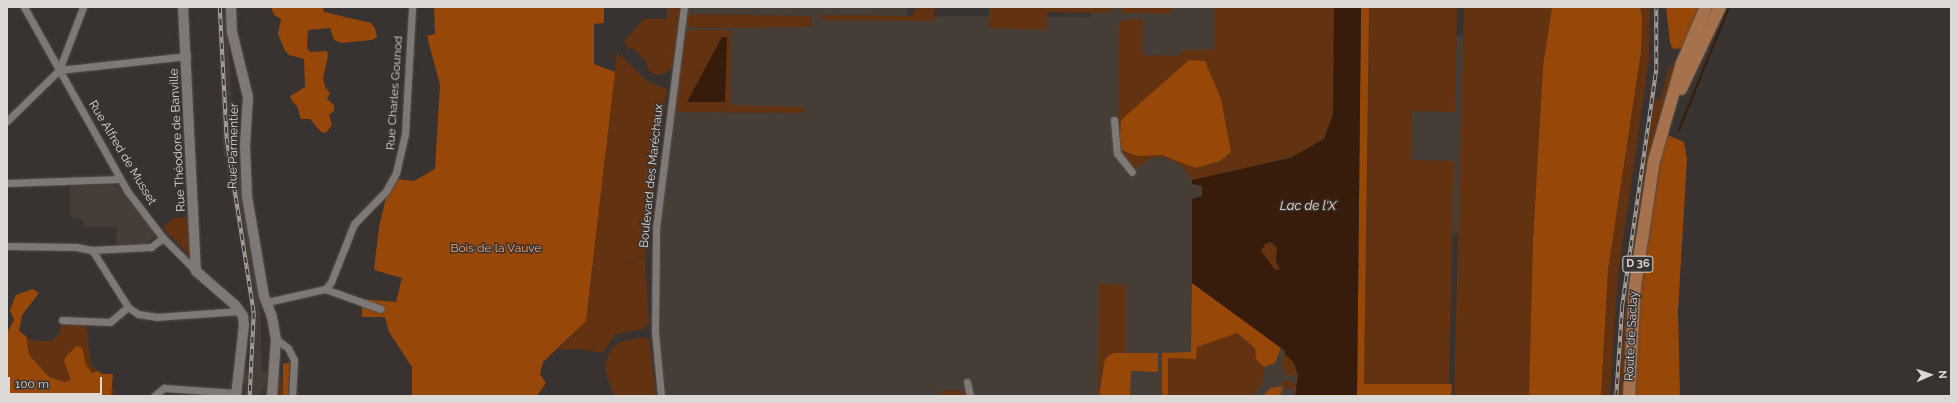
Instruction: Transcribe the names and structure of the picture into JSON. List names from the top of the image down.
{
  "streets": {
    "main road": ["D 36", "Route de Saclay"],
    "street": [
      "Rue Charles Gounod",
      "Rue Théodore de Banville",
      "Rue Parmentier",
      "Rue Alfred de Musset",
      "Boulevard des Maréchaux"
    ]
  },
  "crossings": [
    ["Rue Théodore de Banville", "Rue Alfred de Musset"]
  ],
  "water": ["Lac de l'X"],
  "parks": ["Bois de la Vauve"],
  "scale_bar": "100 m",
  "north": "right"
}
